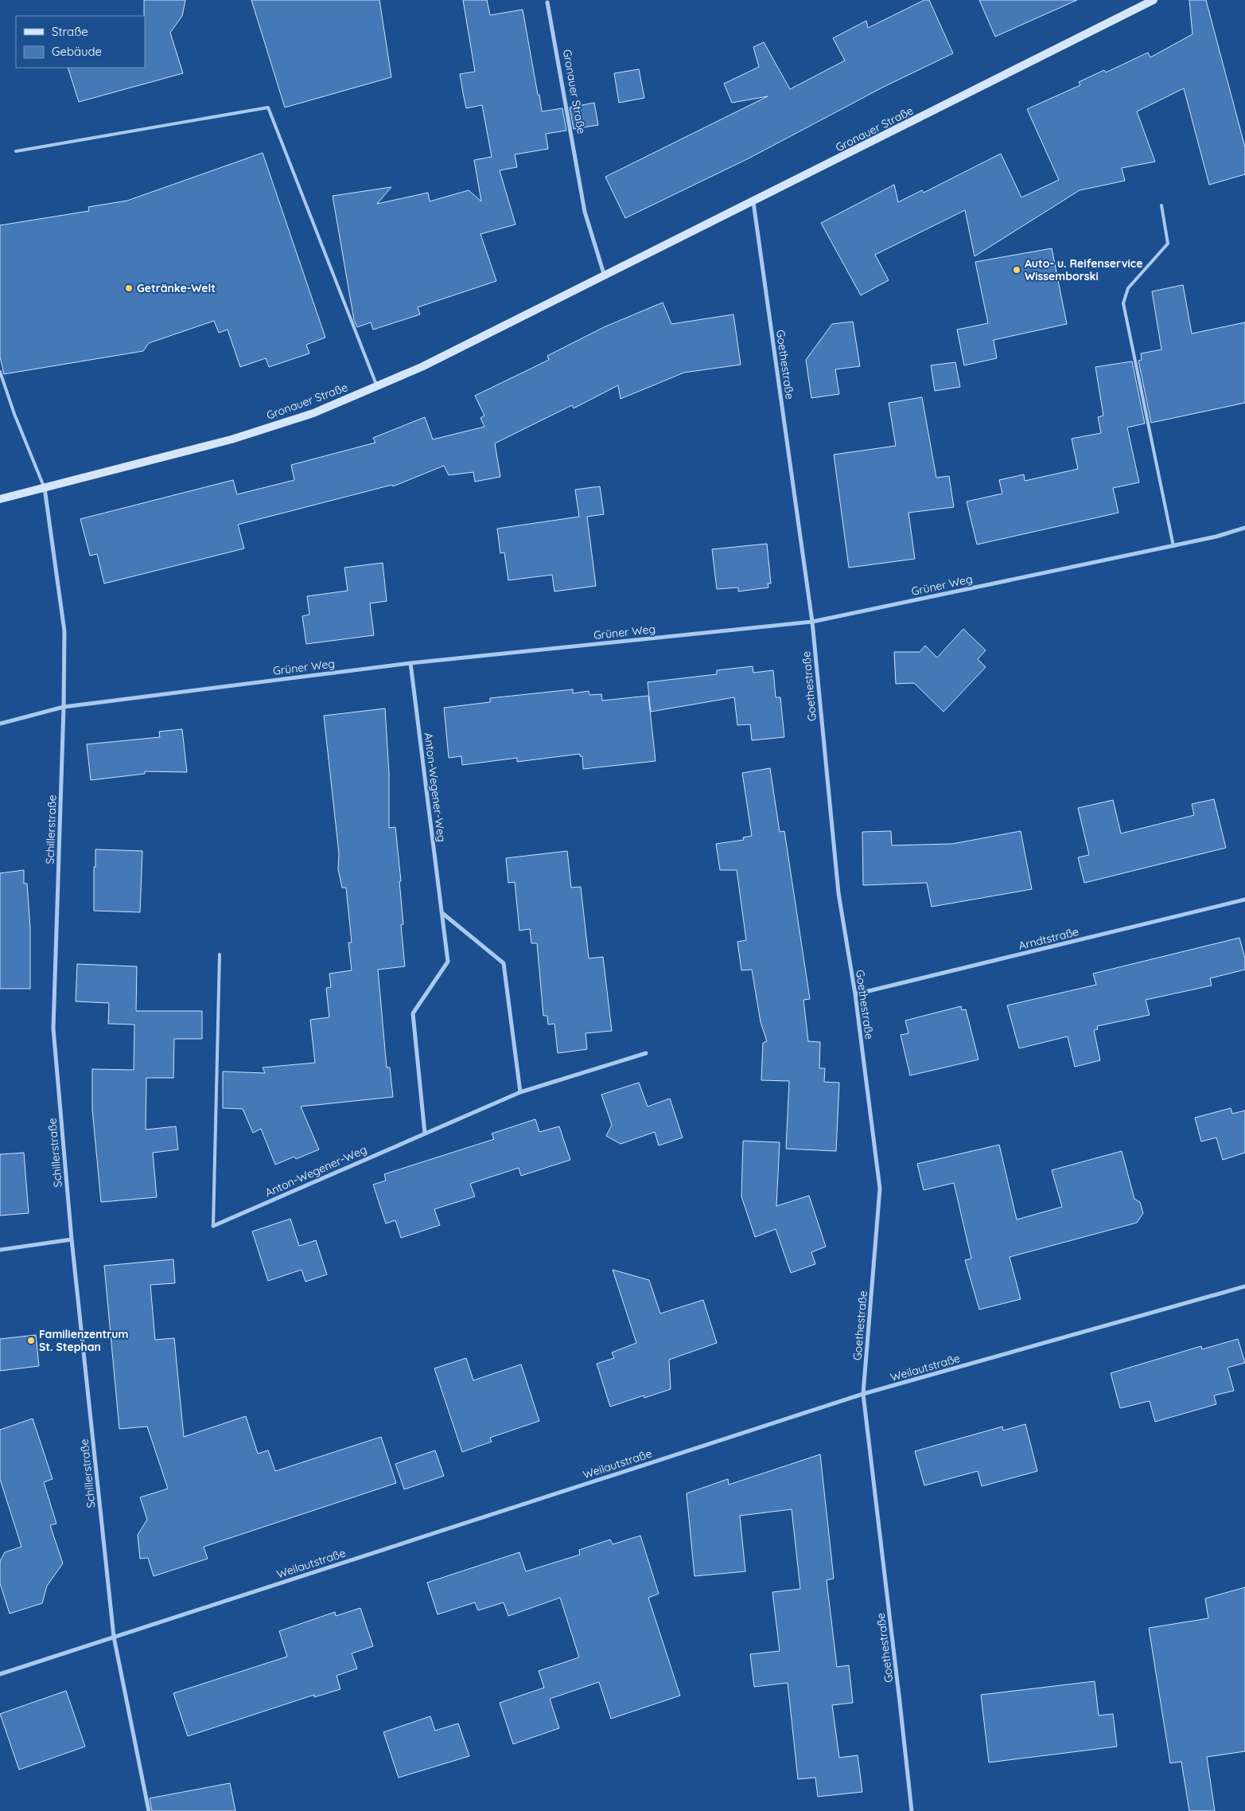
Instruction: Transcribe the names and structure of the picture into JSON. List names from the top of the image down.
{
  "streets": {
    "main road": ["Gronauer Straße"],
    "street": [
      "Goethestraße",
      "Grüner Weg",
      "Anton-Wegener-Weg",
      "Schillerstraße",
      "Arndtstraße",
      "Weilautstraße"
    ]
  },
  "crossings": [
    ["Gronauer Straße", "Goethestraße"],
    ["Gronauer Straße", "Schillerstraße"],
    ["Goethestraße", "Grüner Weg"],
    ["Goethestraße", "Arndtstraße"],
    ["Goethestraße", "Weilautstraße"],
    ["Grüner Weg", "Anton-Wegener-Weg"],
    ["Grüner Weg", "Schillerstraße"],
    ["Schillerstraße", "Weilautstraße"]
  ],
  "places": ["Auto- u. Reifenservice Wissemborski", "Getränke-Welt", "Familienzentrum St. Stephan"],
  "legend": ["Straße", "Gebäude"]
}
